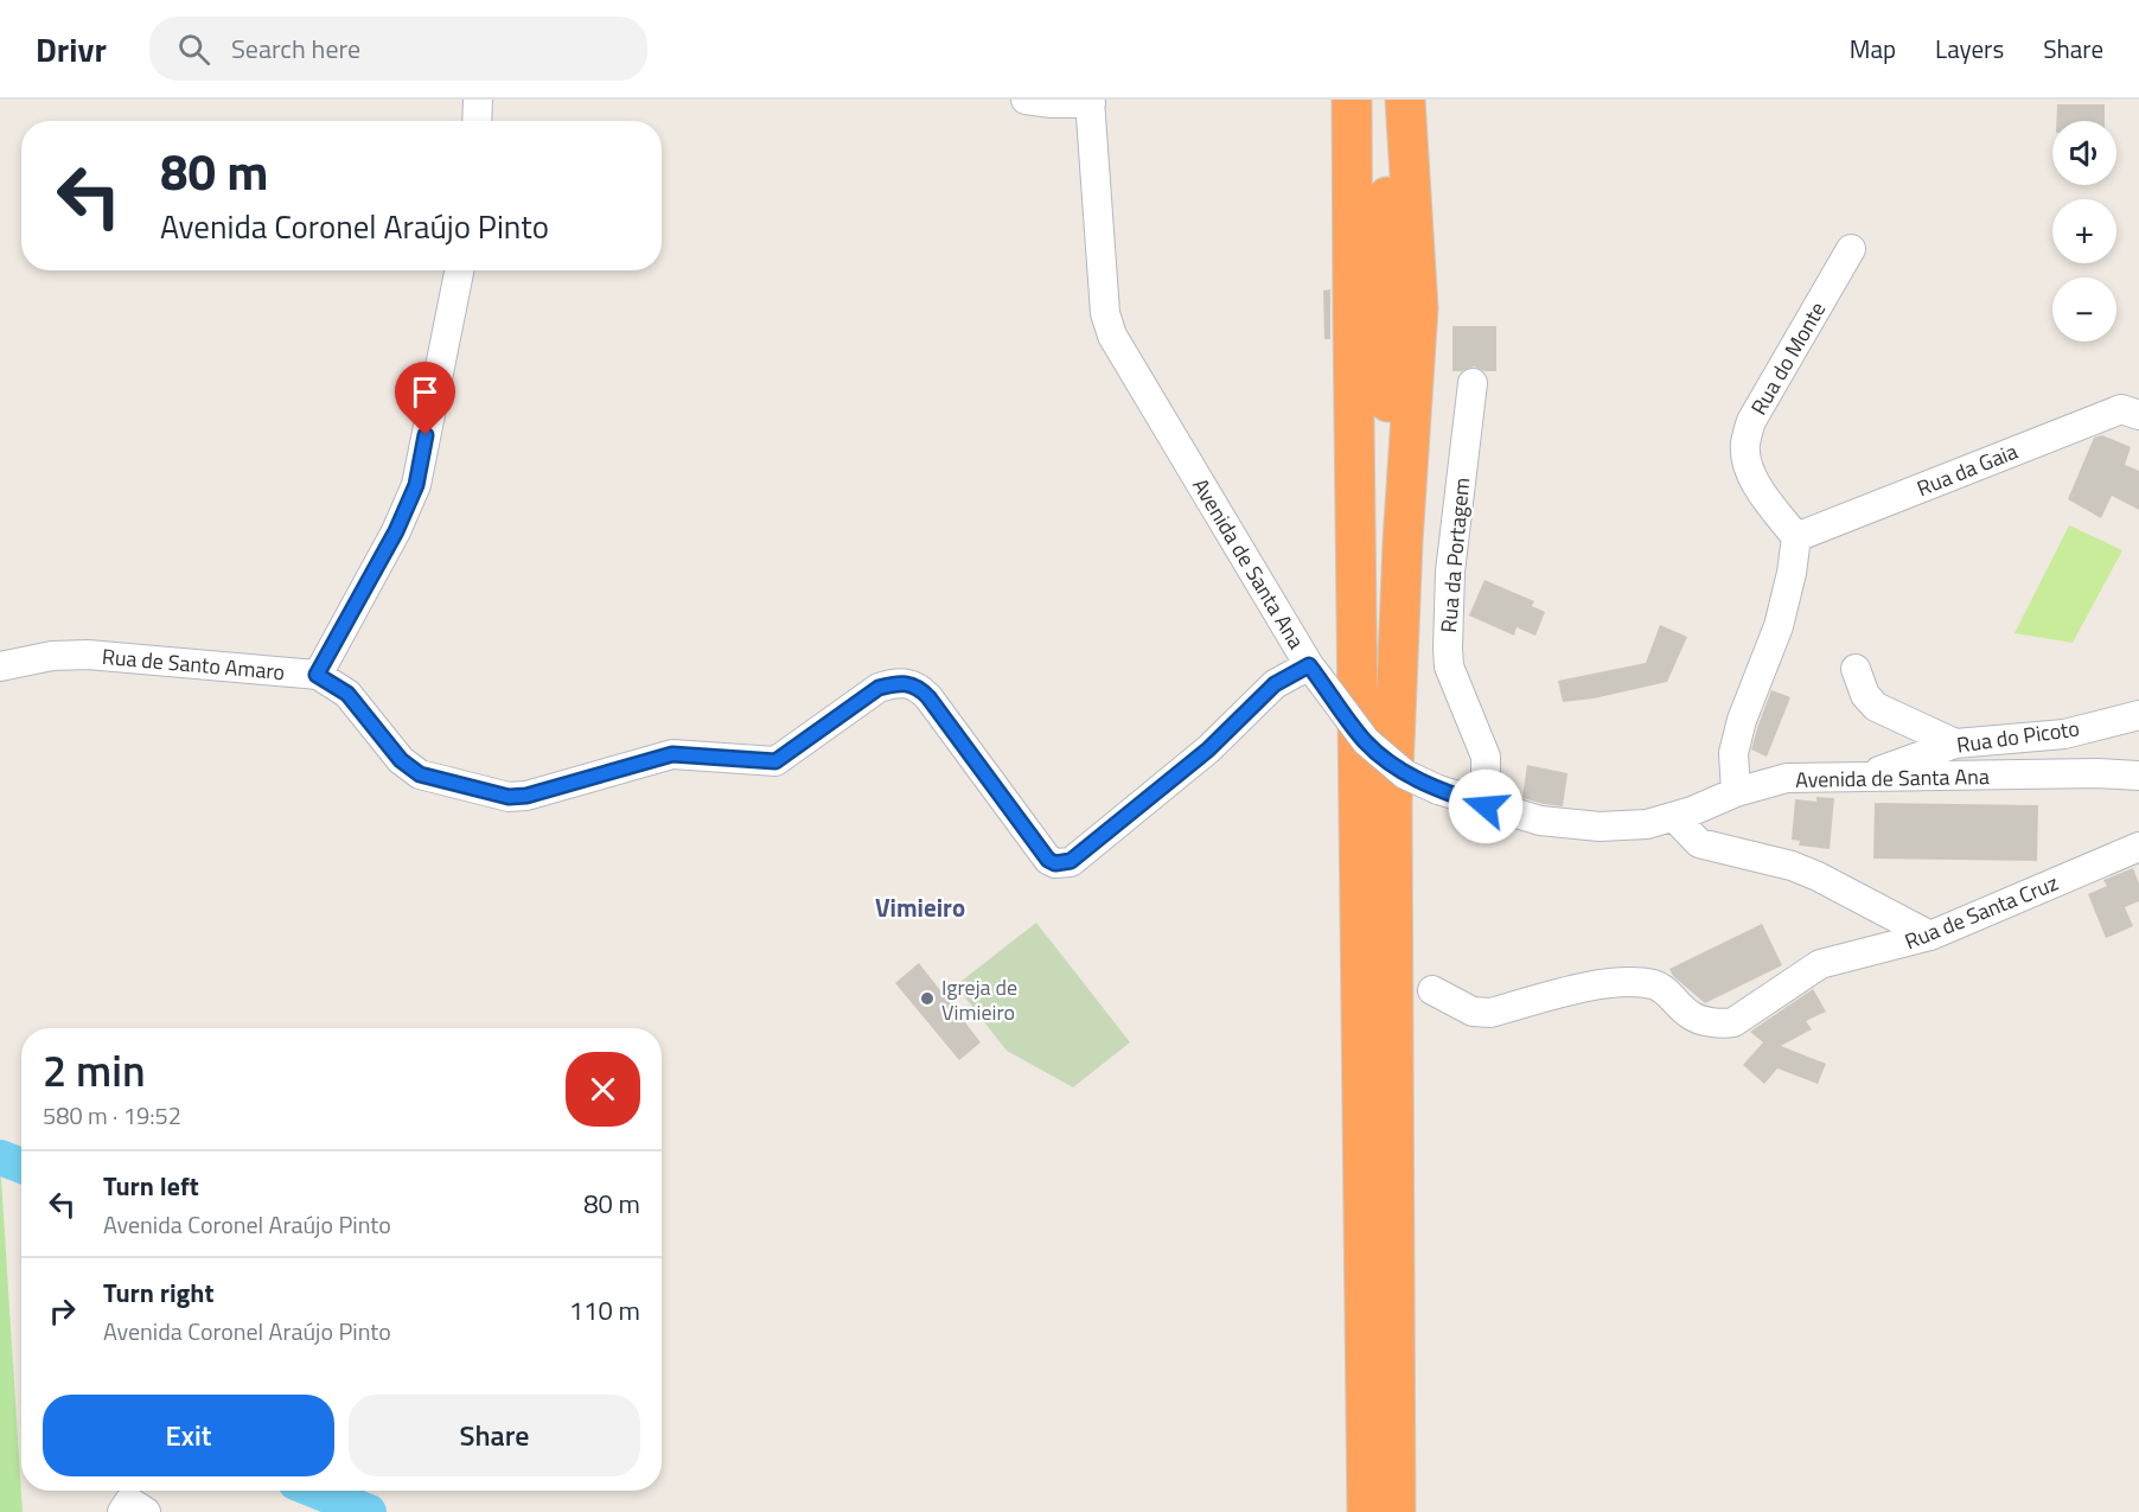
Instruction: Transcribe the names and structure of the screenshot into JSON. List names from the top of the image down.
{
  "streets": {
    "street": [
      "Rua do Monte",
      "Rua da Gaia",
      "Rua da Portagem",
      "Avenida de Santa Ana",
      "Rua de Santo Amaro",
      "Rua do Picoto",
      "Rua de Santa Cruz"
    ]
  },
  "crossings": [
    ["Rua do Monte", "Rua da Gaia"],
    ["Rua da Portagem", "Avenida de Santa Ana"],
    ["Avenida de Santa Ana", "Rua de Santo Amaro"],
    ["Avenida de Santa Ana", "Rua do Picoto"]
  ],
  "districts": ["Vimieiro"],
  "places": ["Igreja de Vimieiro"],
  "page": {
    "header": "Drivr",
    "search": "Search here",
    "nav": ["Map", "Layers", "Share"],
    "map_buttons": ["+", "−"],
    "turn": ["80 m", "Avenida Coronel Araújo Pinto"],
    "heading": ["2 min", "580 m · 19:52"],
    "list": [
      {
        "name": "Turn left",
        "note": "Avenida Coronel Araújo Pinto",
        "value": "80 m"
      },
      {
        "name": "Turn right",
        "note": "Avenida Coronel Araújo Pinto",
        "value": "110 m"
      }
    ],
    "buttons": ["Exit", "Share"]
  }
}
